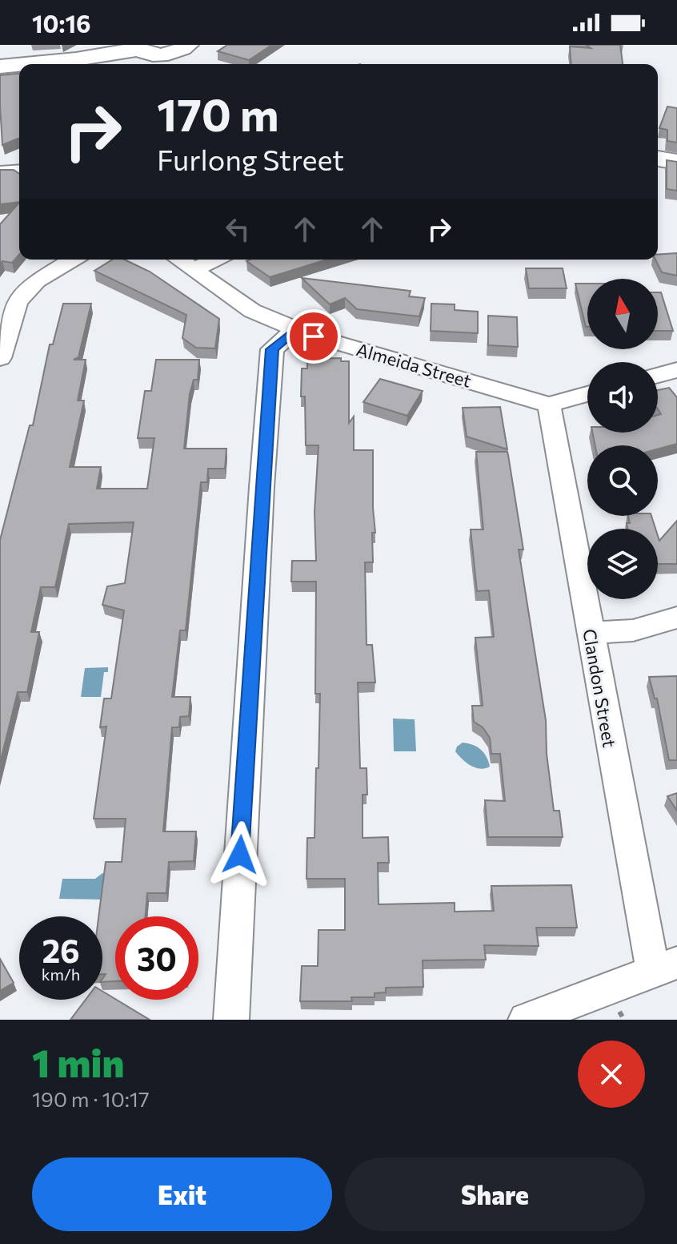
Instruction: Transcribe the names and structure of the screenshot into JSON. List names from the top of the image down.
{
  "streets": {
    "street": ["Almeida Street", "Clandon Street"]
  },
  "crossings": [
    ["Almeida Street", "Clandon Street"]
  ],
  "north": "top",
  "page": {
    "status": "10:16",
    "turn": ["170 m", "Furlong Street"],
    "speed": "26 km/h",
    "limit": "30",
    "heading": ["1 min", "190 m · 10:17"],
    "buttons": ["Exit", "Share"]
  }
}
